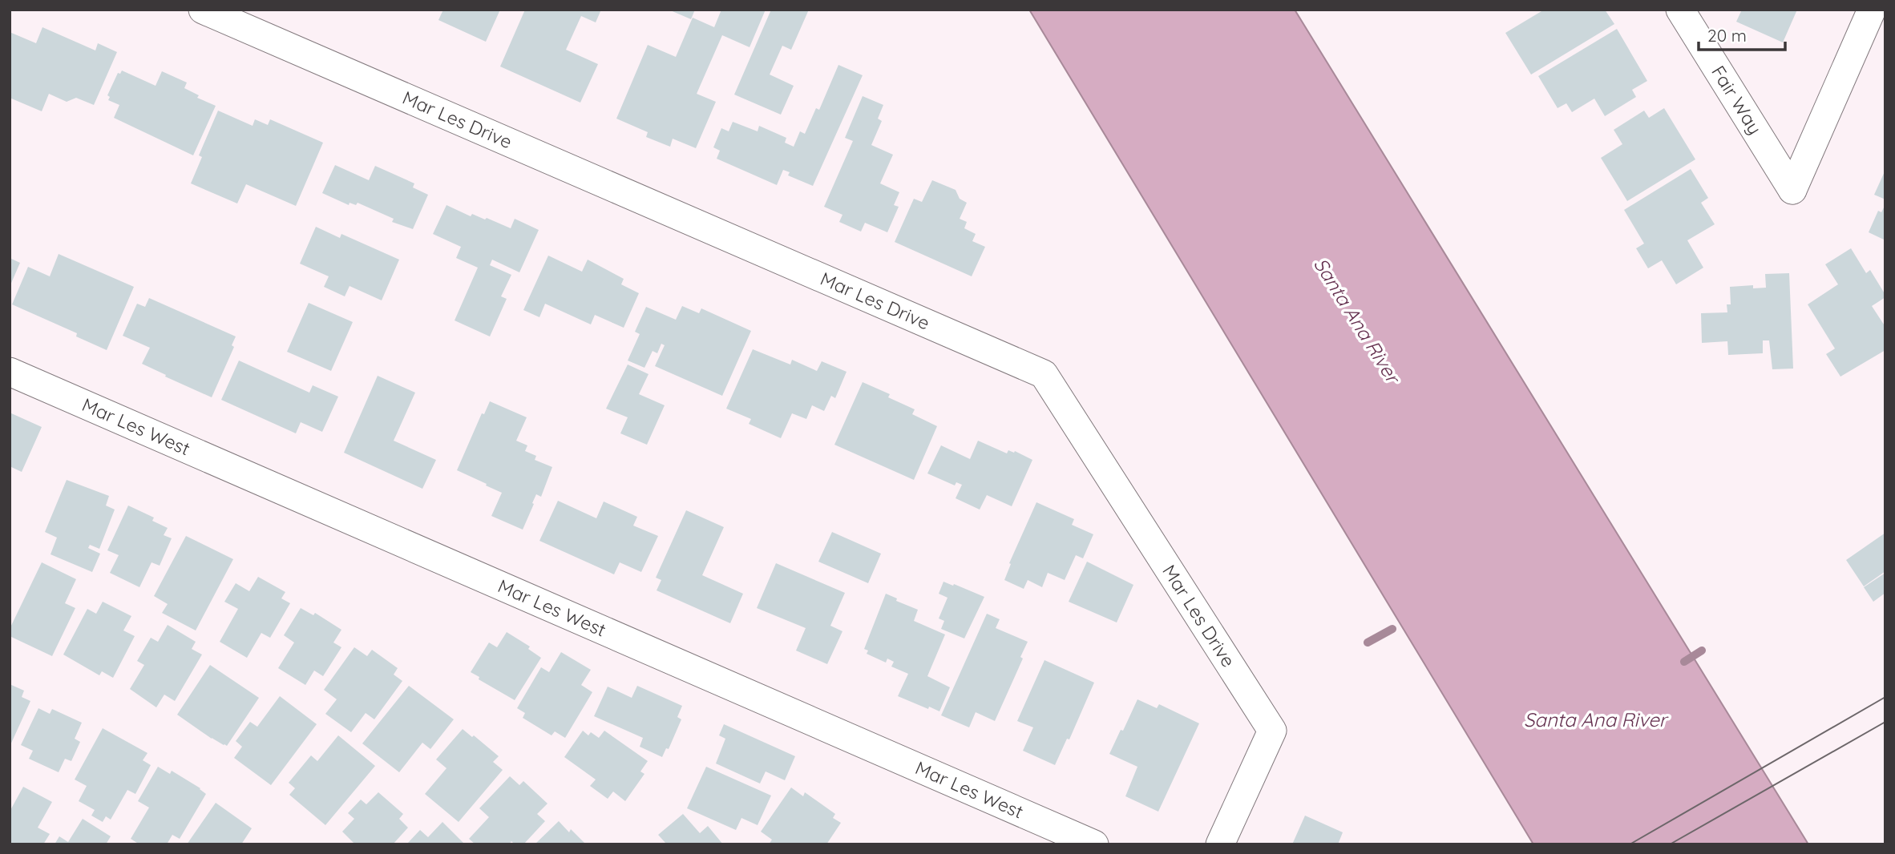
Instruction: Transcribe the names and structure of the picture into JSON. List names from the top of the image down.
{
  "streets": {
    "street": ["Fair Way", "Mar Les Drive", "Mar Les West"]
  },
  "water": ["Santa Ana River"],
  "scale_bar": "20 m"
}
